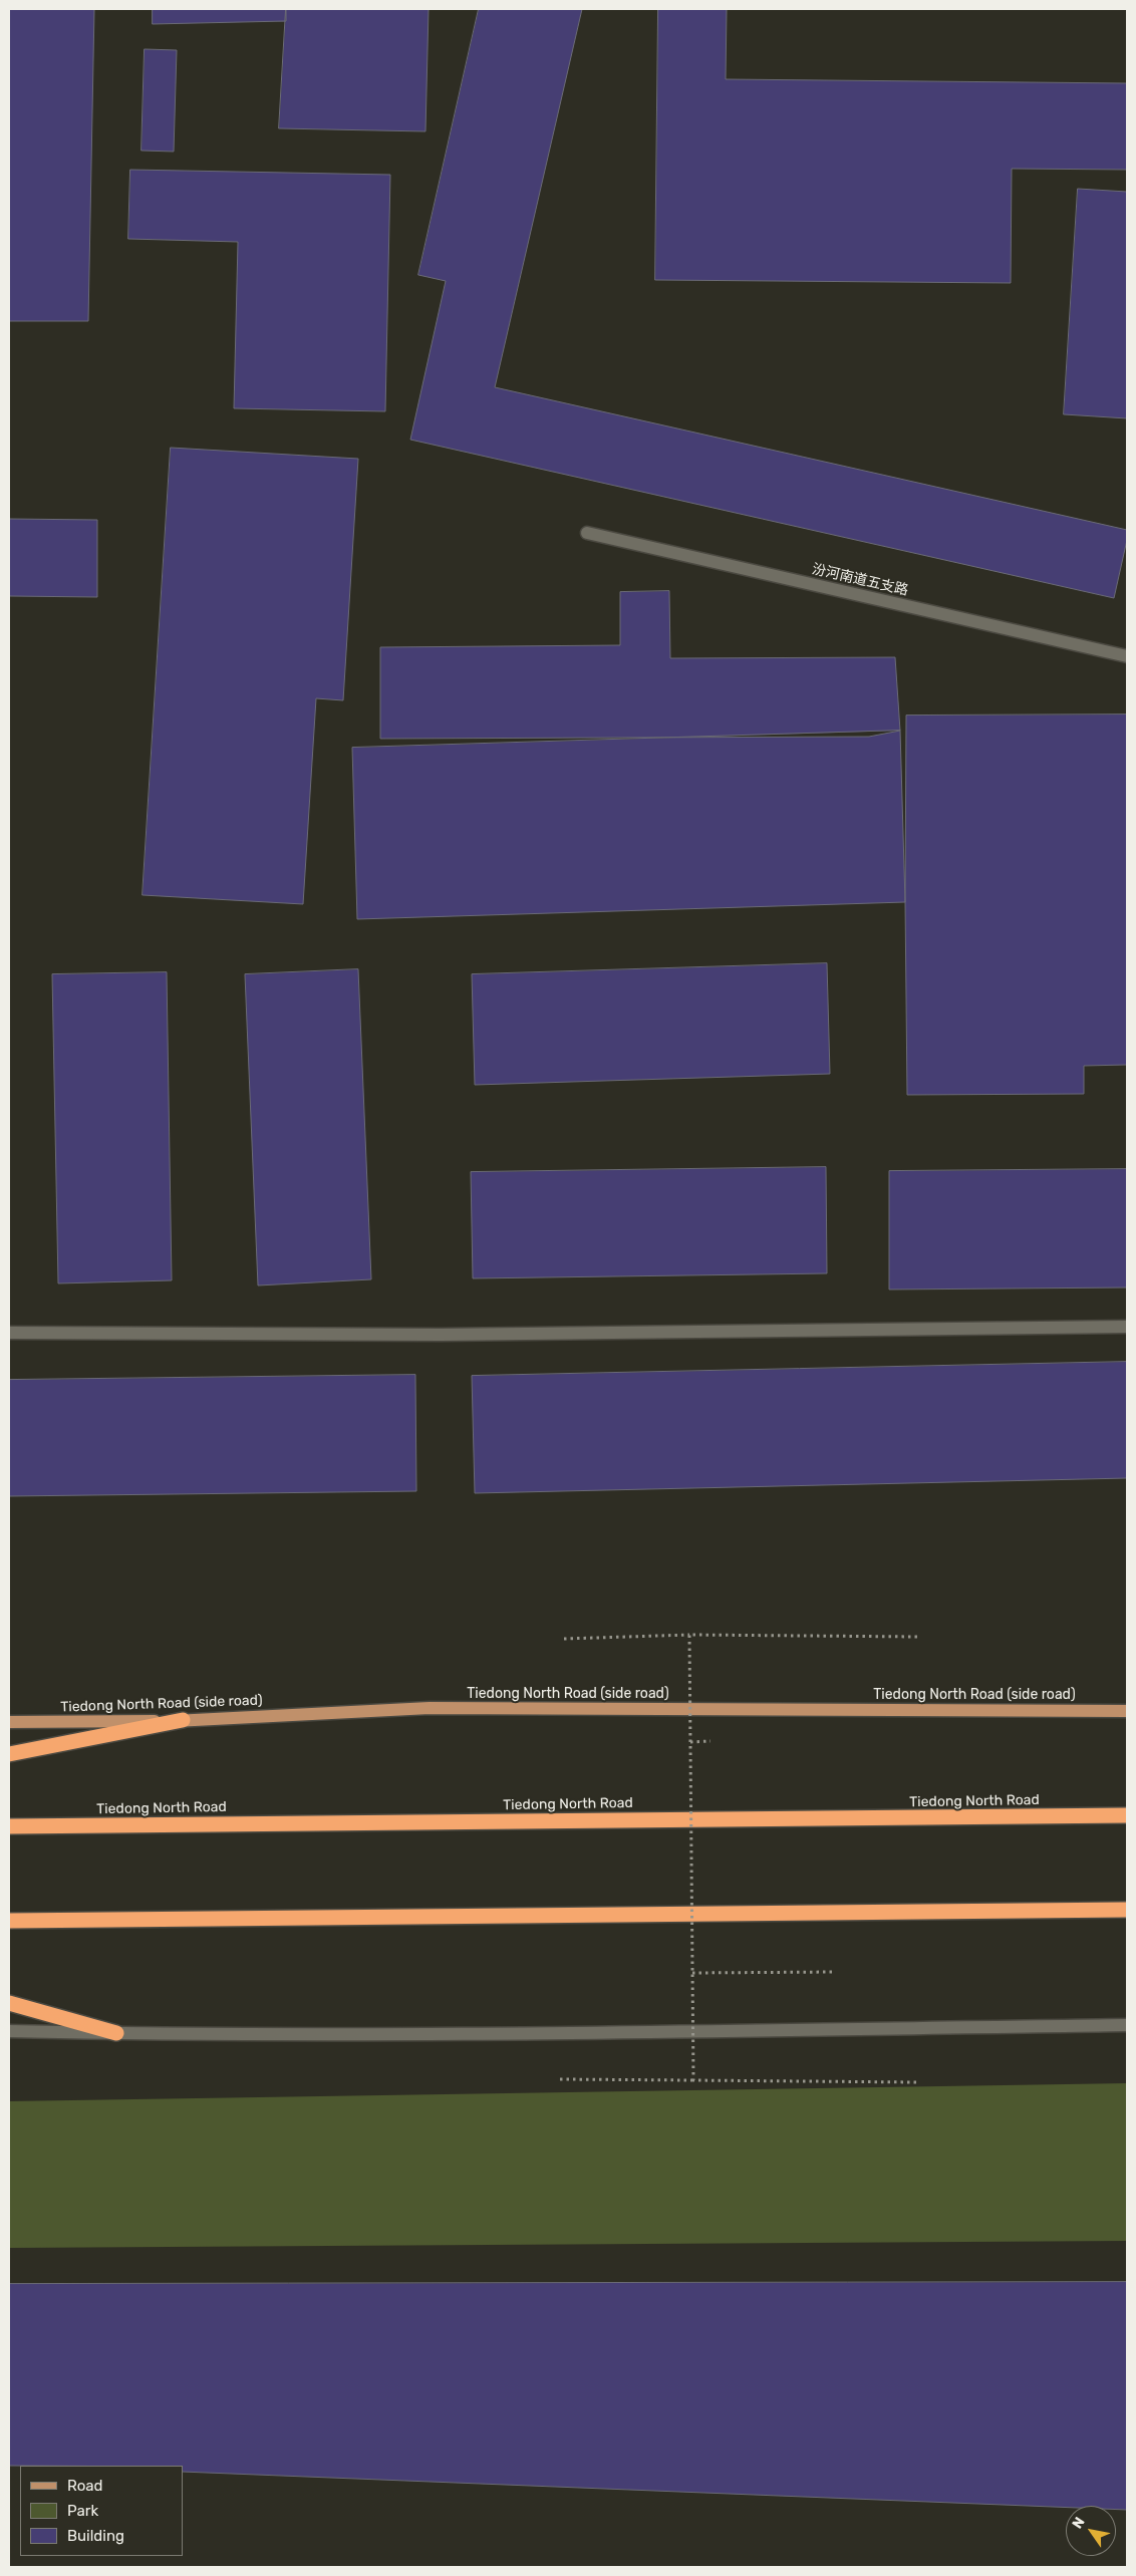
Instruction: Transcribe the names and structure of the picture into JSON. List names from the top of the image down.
{
  "streets": {
    "highway": ["Tiedong North Road"],
    "main road": ["Tiedong North Road (side road)"],
    "street": ["汾河南道五支路"]
  },
  "legend": ["Road", "Park", "Building"],
  "north": "top left"
}
